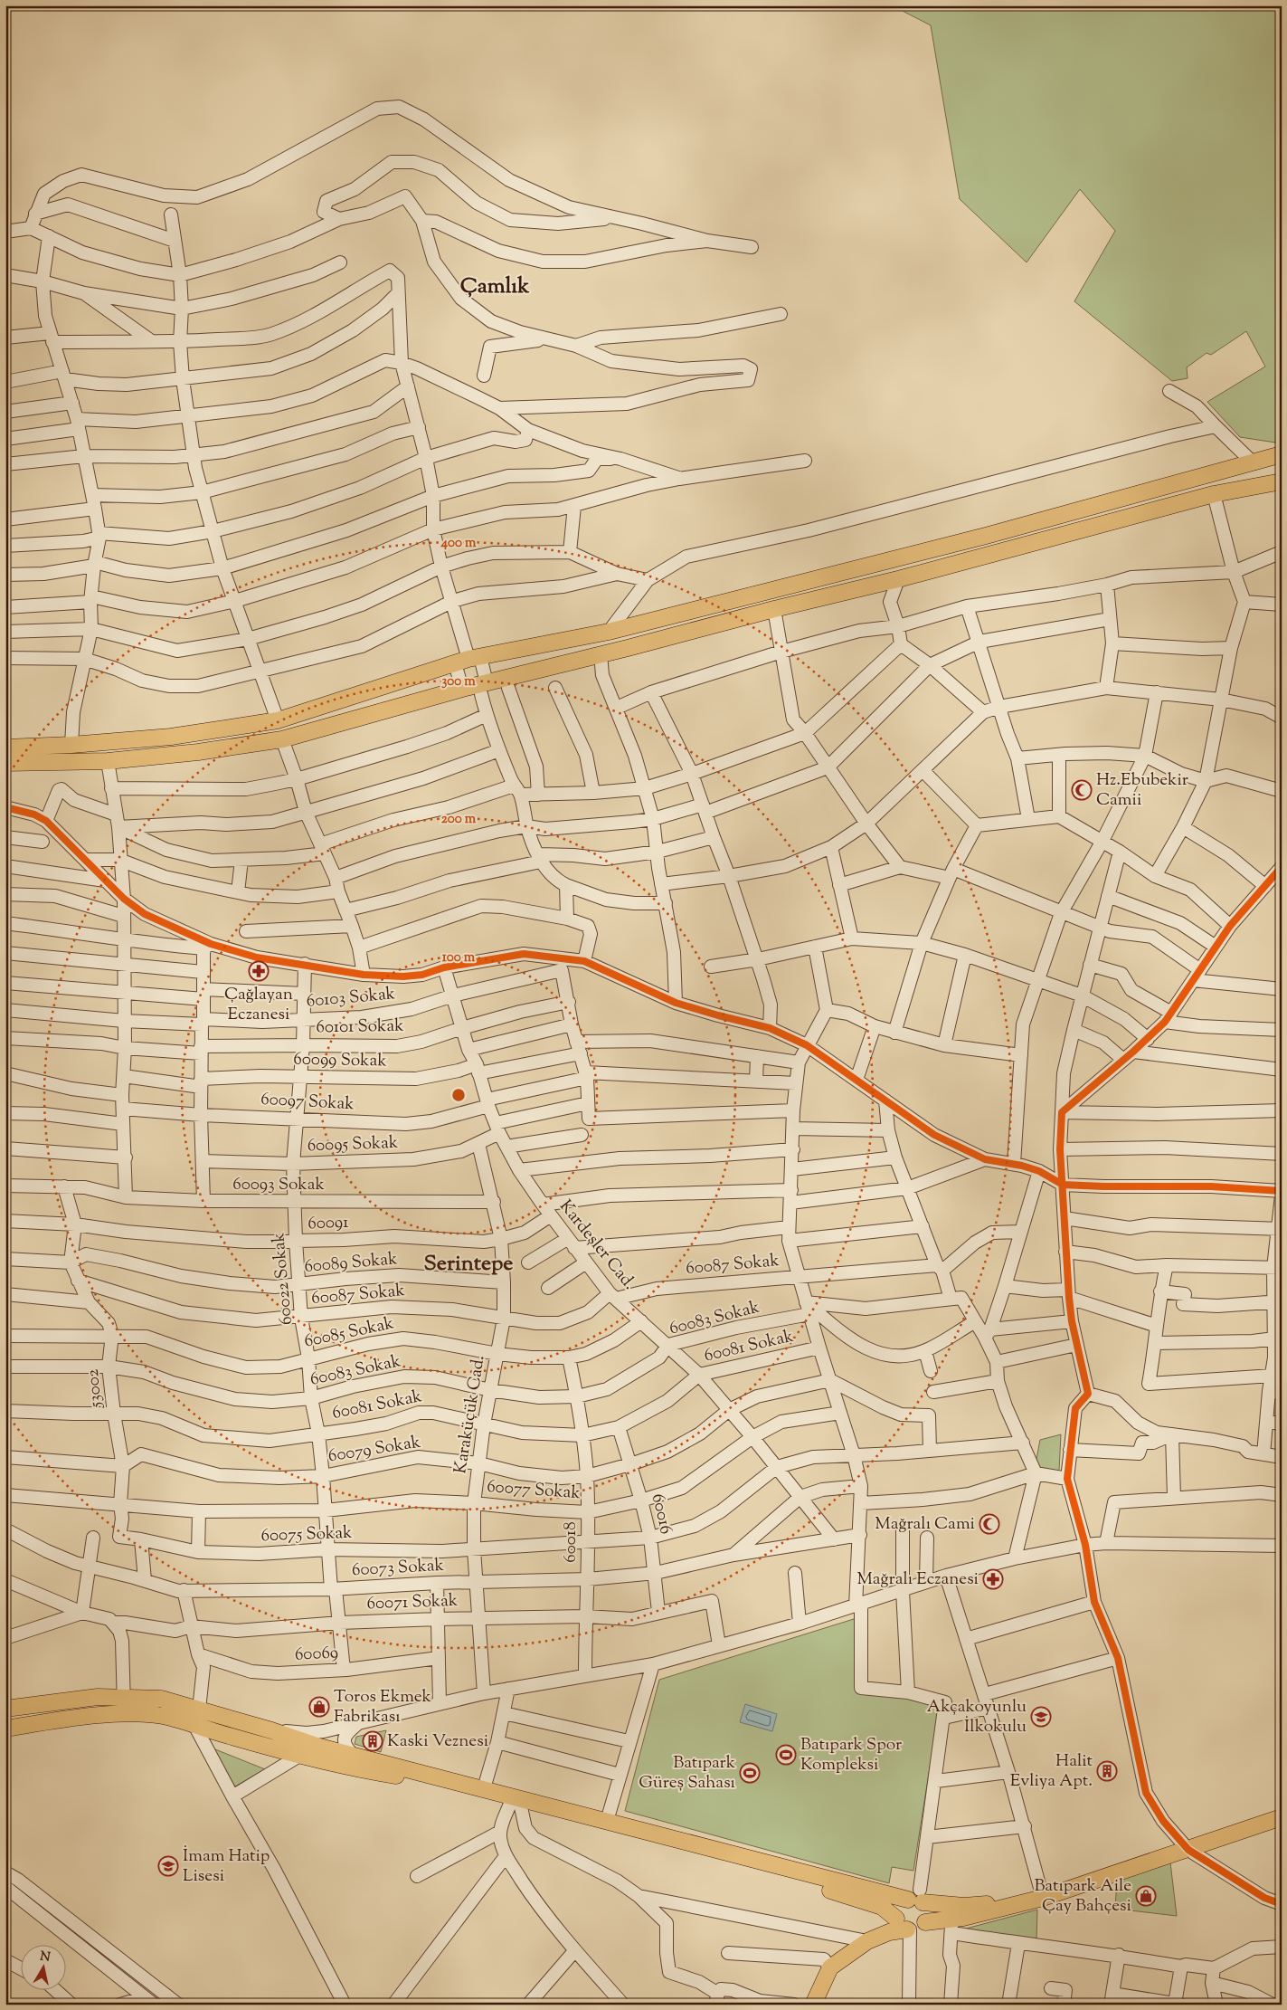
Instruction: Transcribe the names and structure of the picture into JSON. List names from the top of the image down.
{
  "streets": {
    "street": [
      "60103 Sokak",
      "60101 Sokak",
      "60099 Sokak",
      "60097 Sokak",
      "60095 Sokak",
      "60093 Sokak",
      "60091",
      "Kardeşler Cad.",
      "60089 Sokak",
      "60087 Sokak",
      "60022 Sokak",
      "60083 Sokak",
      "60085 Sokak",
      "60081 Sokak",
      "53002",
      "Karaküçük Cad.",
      "60079 Sokak",
      "60077 Sokak",
      "60016",
      "60075 Sokak",
      "60018",
      "60073 Sokak",
      "60071 Sokak",
      "60069"
    ]
  },
  "crossings": [
    ["60103 Sokak", "Kardeşler Cad."],
    ["60103 Sokak", "60022 Sokak"],
    ["60101 Sokak", "Kardeşler Cad."],
    ["60101 Sokak", "60022 Sokak"],
    ["60099 Sokak", "Kardeşler Cad."],
    ["60099 Sokak", "60022 Sokak"],
    ["60097 Sokak", "Kardeşler Cad."],
    ["60097 Sokak", "60022 Sokak"],
    ["60095 Sokak", "Kardeşler Cad."],
    ["60095 Sokak", "60022 Sokak"],
    ["60095 Sokak", "Karaküçük Cad."],
    ["60093 Sokak", "60022 Sokak"],
    ["60093 Sokak", "Karaküçük Cad."],
    ["60091", "Kardeşler Cad."],
    ["60091", "60022 Sokak"],
    ["60091", "Karaküçük Cad."],
    ["Kardeşler Cad.", "60087 Sokak"],
    ["Kardeşler Cad.", "60083 Sokak"],
    ["Kardeşler Cad.", "60085 Sokak"],
    ["Kardeşler Cad.", "60081 Sokak"],
    ["Kardeşler Cad.", "60079 Sokak"],
    ["Kardeşler Cad.", "60077 Sokak"],
    ["Kardeşler Cad.", "60075 Sokak"],
    ["Kardeşler Cad.", "60073 Sokak"],
    ["60089 Sokak", "60022 Sokak"],
    ["60089 Sokak", "Karaküçük Cad."],
    ["60087 Sokak", "60022 Sokak"],
    ["60087 Sokak", "Karaküçük Cad."],
    ["60022 Sokak", "60083 Sokak"],
    ["60022 Sokak", "60085 Sokak"],
    ["60022 Sokak", "60081 Sokak"],
    ["60022 Sokak", "60079 Sokak"],
    ["60022 Sokak", "60077 Sokak"],
    ["60022 Sokak", "60075 Sokak"],
    ["60022 Sokak", "60073 Sokak"],
    ["60022 Sokak", "60071 Sokak"],
    ["60022 Sokak", "60069"],
    ["60083 Sokak", "53002"],
    ["60083 Sokak", "Karaküçük Cad."],
    ["60083 Sokak", "60018"],
    ["60085 Sokak", "53002"],
    ["60085 Sokak", "Karaküçük Cad."],
    ["60085 Sokak", "60018"],
    ["60081 Sokak", "53002"],
    ["60081 Sokak", "Karaküçük Cad."],
    ["60081 Sokak", "60016"],
    ["60081 Sokak", "60018"],
    ["53002", "60079 Sokak"],
    ["53002", "60077 Sokak"],
    ["53002", "60075 Sokak"],
    ["Karaküçük Cad.", "60079 Sokak"],
    ["Karaküçük Cad.", "60077 Sokak"],
    ["Karaküçük Cad.", "60075 Sokak"],
    ["Karaküçük Cad.", "60073 Sokak"],
    ["Karaküçük Cad.", "60071 Sokak"],
    ["60079 Sokak", "60016"],
    ["60079 Sokak", "60018"],
    ["60077 Sokak", "60016"],
    ["60077 Sokak", "60018"],
    ["60016", "60075 Sokak"],
    ["60016", "60073 Sokak"],
    ["60016", "60071 Sokak"],
    ["60075 Sokak", "60018"],
    ["60018", "60073 Sokak"],
    ["60018", "60071 Sokak"]
  ],
  "districts": ["Çamlık", "Serintepe"],
  "places": {
    "mosque": ["Hz.Ebubekir Camii", "Mağralı Cami"],
    "pharmacy": ["Çağlayan Eczanesi", "Mağralı Eczanesi"],
    "shop": ["Toros Ekmek Fabrikası", "Batıpark Aile Çay Bahçesi"],
    "school or university": ["Akçakoyunlu İlkokulu", "İmam Hatip Lisesi"],
    "building": ["Kaski Veznesi", "Halit Evliya Apt."],
    "sports": ["Batıpark Spor Kompleksi", "Batıpark Güreş Sahası"]
  },
  "north": "top",
  "rings": [
    "400 m",
    "300 m",
    "200 m",
    "100 m"
  ]
}
